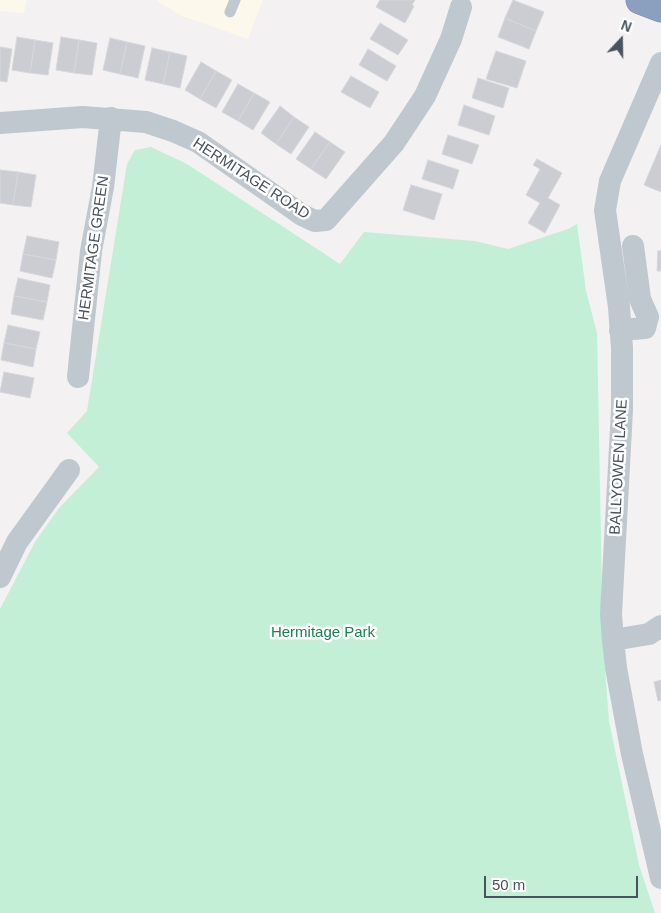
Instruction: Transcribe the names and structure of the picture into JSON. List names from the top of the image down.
{
  "streets": {
    "street": ["HERMITAGE ROAD", "HERMITAGE GREEN", "BALLYOWEN LANE"]
  },
  "crossings": [
    ["HERMITAGE ROAD", "HERMITAGE GREEN"]
  ],
  "parks": ["Hermitage Park"],
  "scale_bar": "50 m",
  "north": "top"
}
